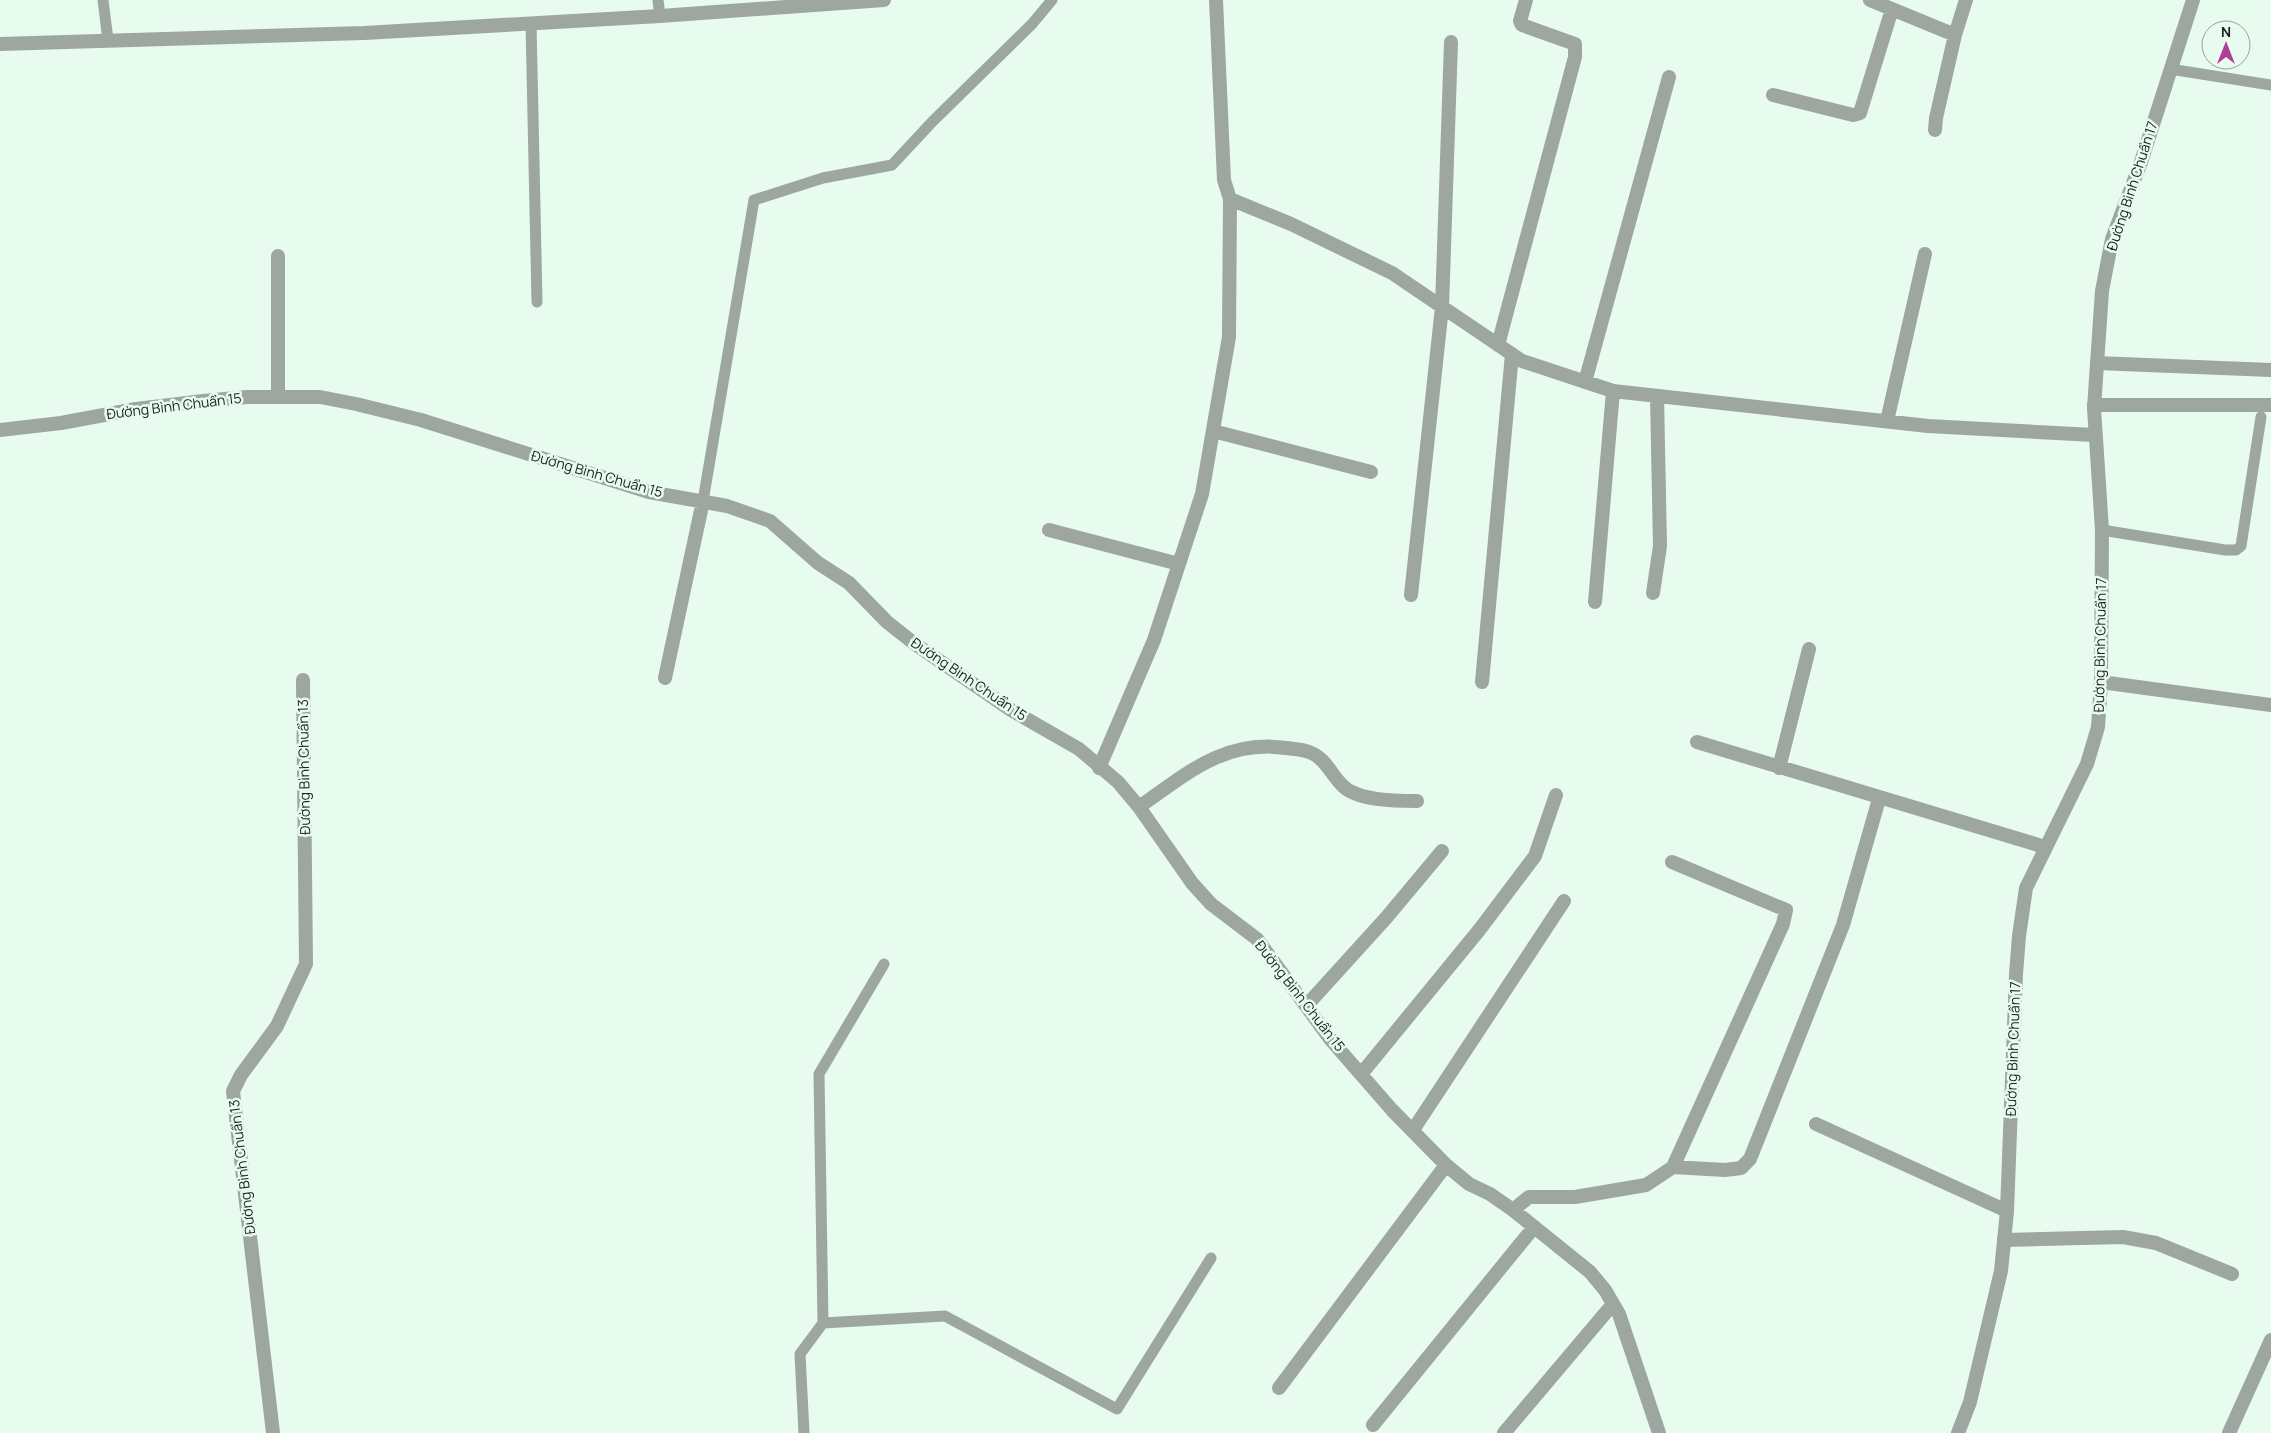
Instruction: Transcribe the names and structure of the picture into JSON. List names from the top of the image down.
{
  "streets": {
    "street": ["Đường Bình Chuẩn 17", "Đường Bình Chuẩn 15", "Đường Bình Chuẩn 13"]
  },
  "north": "top"
}
